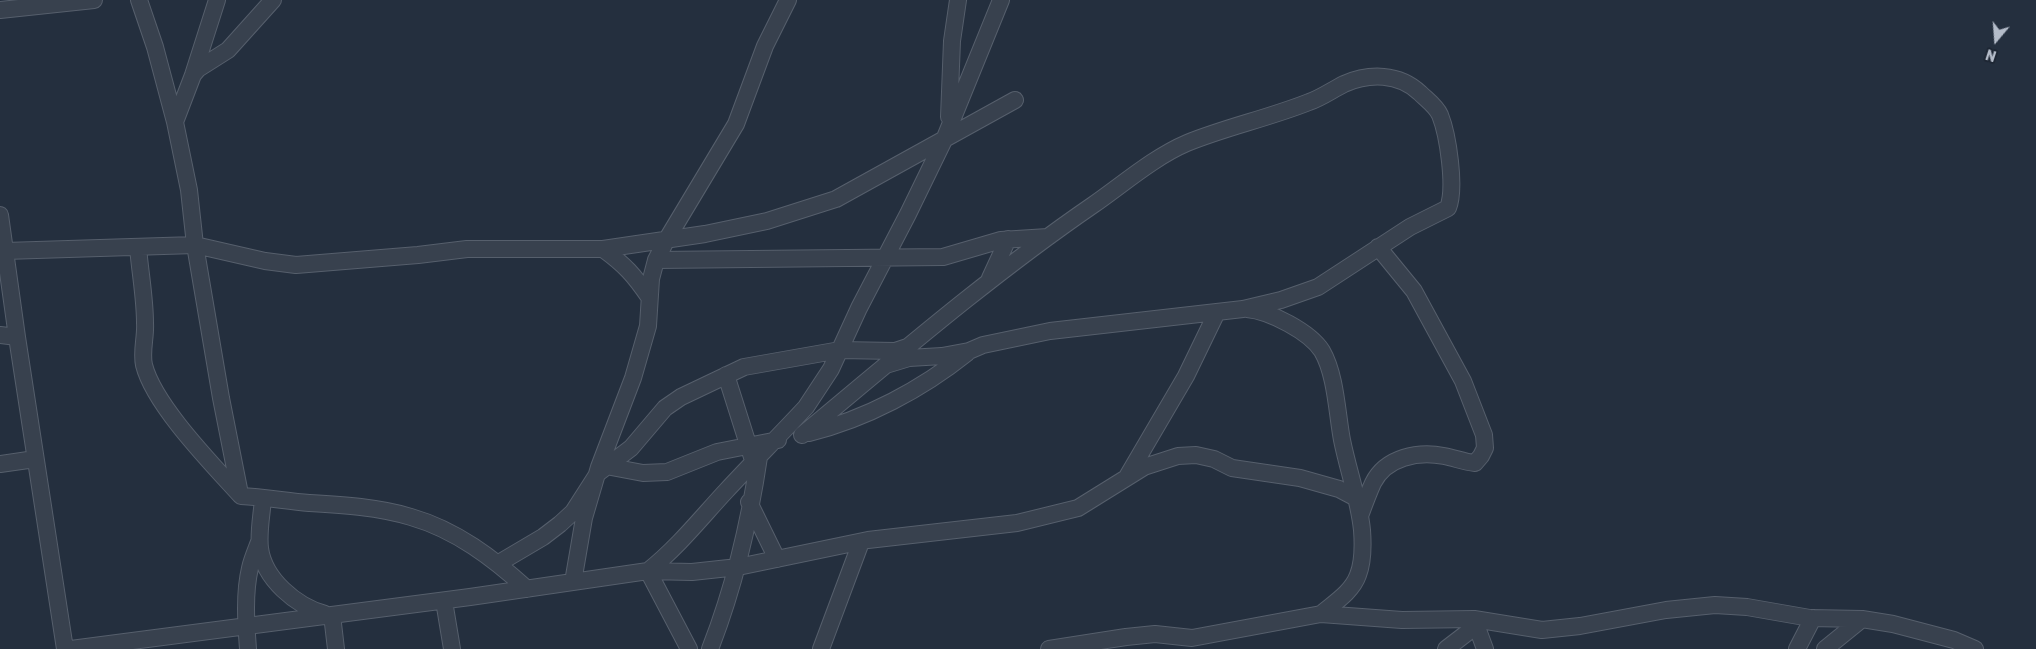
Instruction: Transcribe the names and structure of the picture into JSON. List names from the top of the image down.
{
  "north": "bottom"
}
